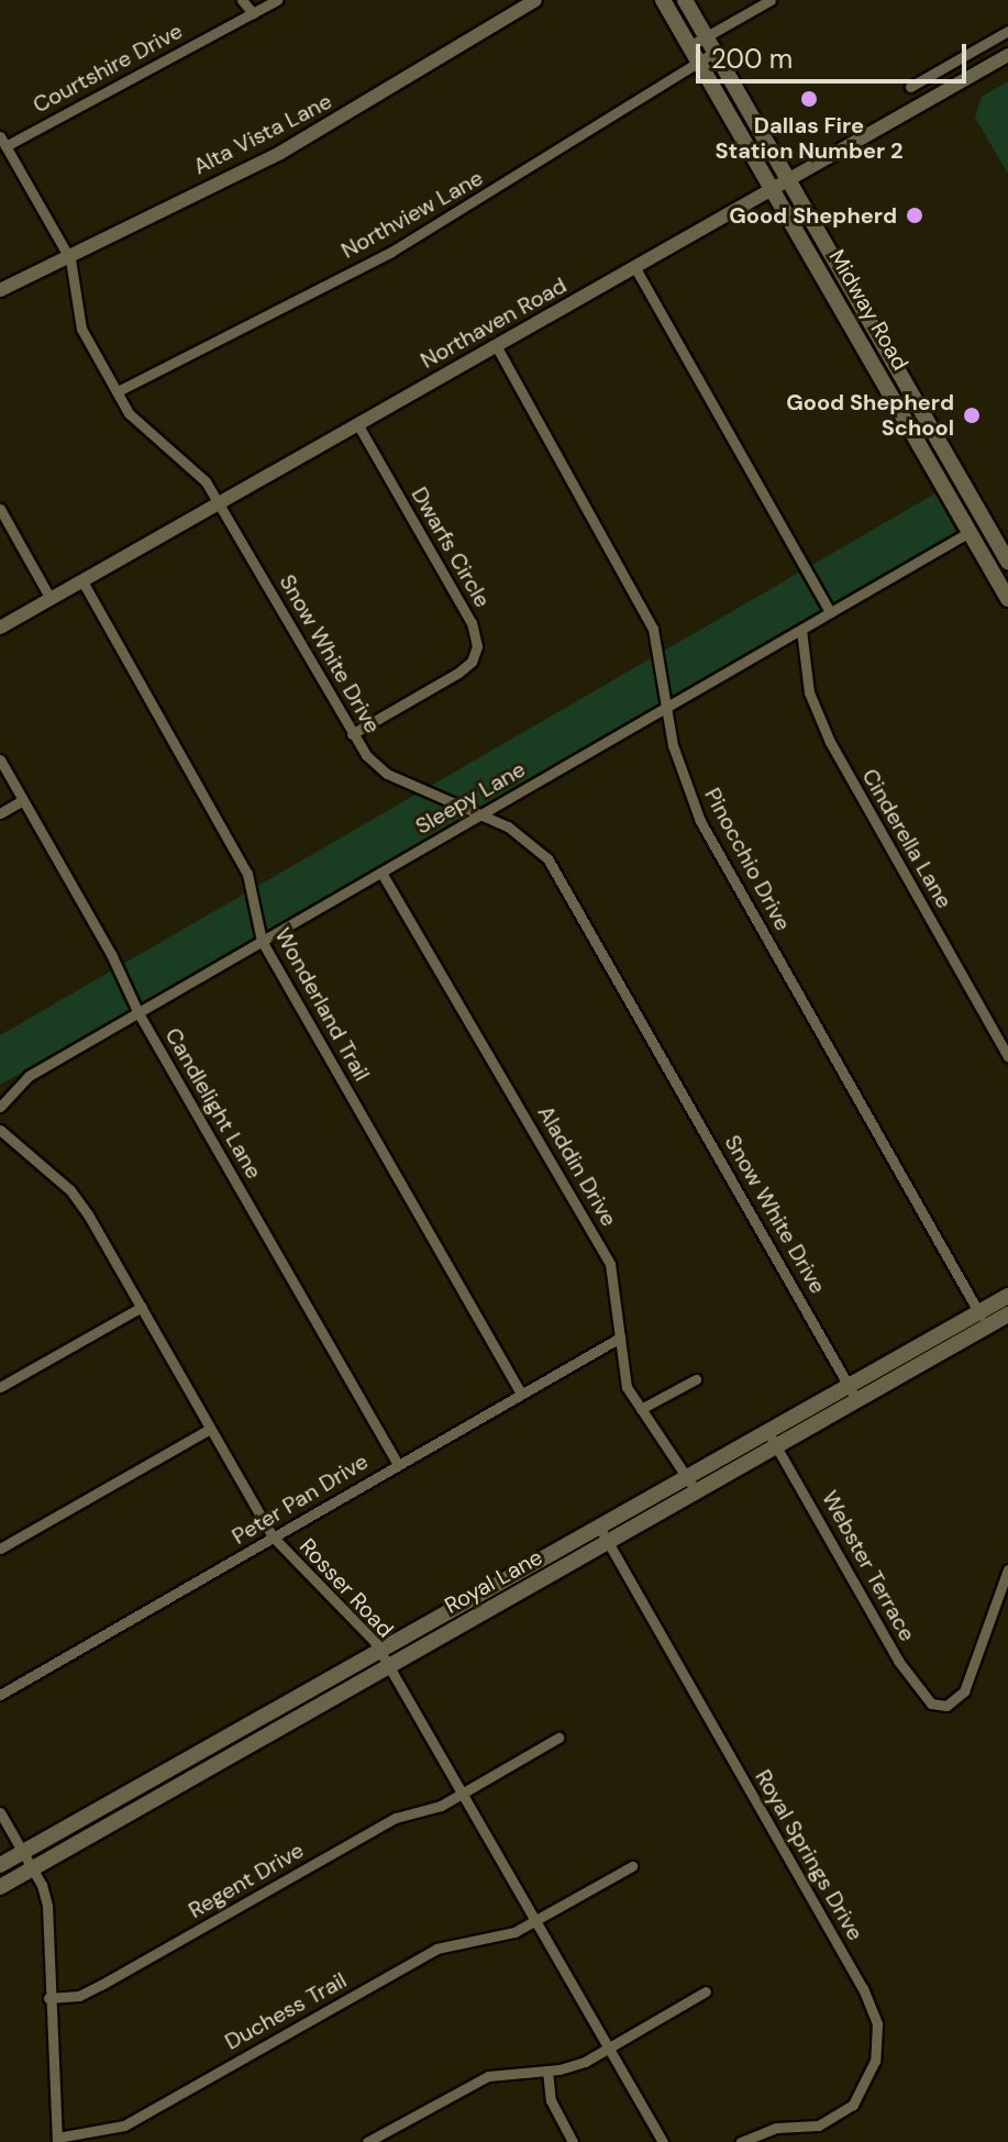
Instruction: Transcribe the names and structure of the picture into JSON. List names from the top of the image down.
{
  "streets": {
    "main road": ["Midway Road", "Royal Lane"],
    "street": [
      "Courtshire Drive",
      "Alta Vista Lane",
      "Northview Lane",
      "Northaven Road",
      "Dwarfs Circle",
      "Snow White Drive",
      "Sleepy Lane",
      "Cinderella Lane",
      "Pinocchio Drive",
      "Wonderland Trail",
      "Candlelight Lane",
      "Aladdin Drive",
      "Peter Pan Drive",
      "Webster Terrace",
      "Rosser Road",
      "Royal Springs Drive",
      "Regent Drive",
      "Duchess Trail"
    ]
  },
  "crossings": [
    ["Courtshire Drive", "Snow White Drive"],
    ["Alta Vista Lane", "Snow White Drive"],
    ["Northview Lane", "Midway Road"],
    ["Northview Lane", "Snow White Drive"],
    ["Midway Road", "Northaven Road"],
    ["Midway Road", "Sleepy Lane"],
    ["Northaven Road", "Dwarfs Circle"],
    ["Northaven Road", "Snow White Drive"],
    ["Northaven Road", "Pinocchio Drive"],
    ["Northaven Road", "Wonderland Trail"],
    ["Dwarfs Circle", "Snow White Drive"],
    ["Snow White Drive", "Sleepy Lane"],
    ["Snow White Drive", "Royal Lane"],
    ["Sleepy Lane", "Cinderella Lane"],
    ["Sleepy Lane", "Pinocchio Drive"],
    ["Sleepy Lane", "Wonderland Trail"],
    ["Sleepy Lane", "Candlelight Lane"],
    ["Sleepy Lane", "Aladdin Drive"],
    ["Pinocchio Drive", "Royal Lane"],
    ["Wonderland Trail", "Peter Pan Drive"],
    ["Candlelight Lane", "Peter Pan Drive"],
    ["Aladdin Drive", "Peter Pan Drive"],
    ["Aladdin Drive", "Royal Lane"],
    ["Peter Pan Drive", "Rosser Road"],
    ["Webster Terrace", "Royal Lane"],
    ["Royal Lane", "Rosser Road"],
    ["Royal Lane", "Royal Springs Drive"],
    ["Rosser Road", "Regent Drive"],
    ["Rosser Road", "Duchess Trail"]
  ],
  "places": ["Dallas Fire Station Number 2", "Good Shepherd", "Good Shepherd School"],
  "scale_bar": "200 m"
}
